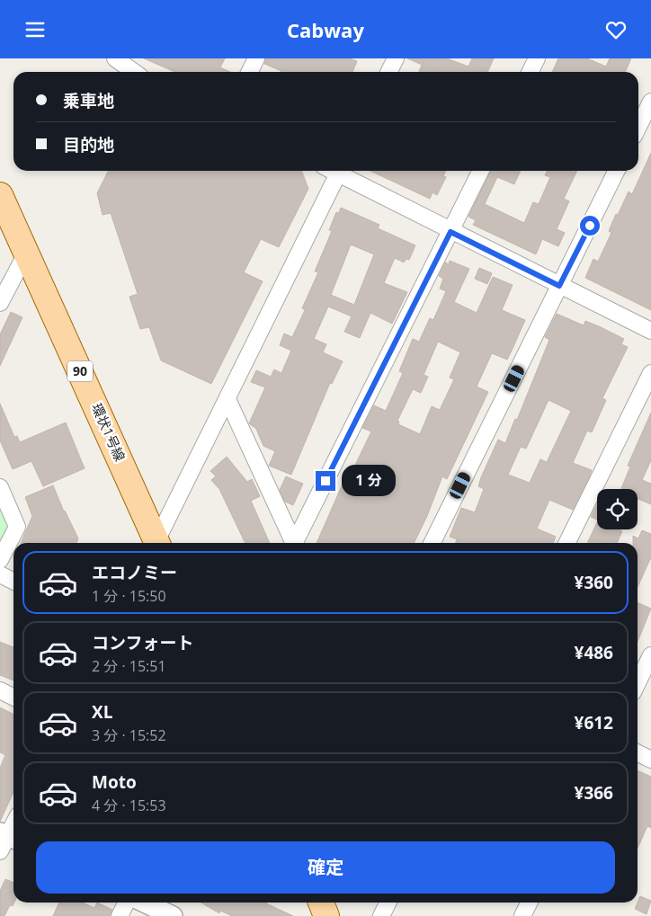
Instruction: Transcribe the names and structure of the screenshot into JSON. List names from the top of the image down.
{
  "streets": {
    "main road": ["90", "環状1号線"]
  },
  "page": {
    "header": "Cabway",
    "banner": ["乗車地", "目的地"],
    "bubble": "1 分",
    "list": [
      {
        "name": "エコノミー",
        "note": "1 分 · 15:50",
        "value": "¥360"
      },
      {
        "name": "コンフォート",
        "note": "2 分 · 15:51",
        "value": "¥486"
      },
      {
        "name": "XL",
        "note": "3 分 · 15:52",
        "value": "¥612"
      },
      {
        "name": "Moto",
        "note": "4 分 · 15:53",
        "value": "¥366"
      }
    ],
    "buttons": "確定"
  }
}
